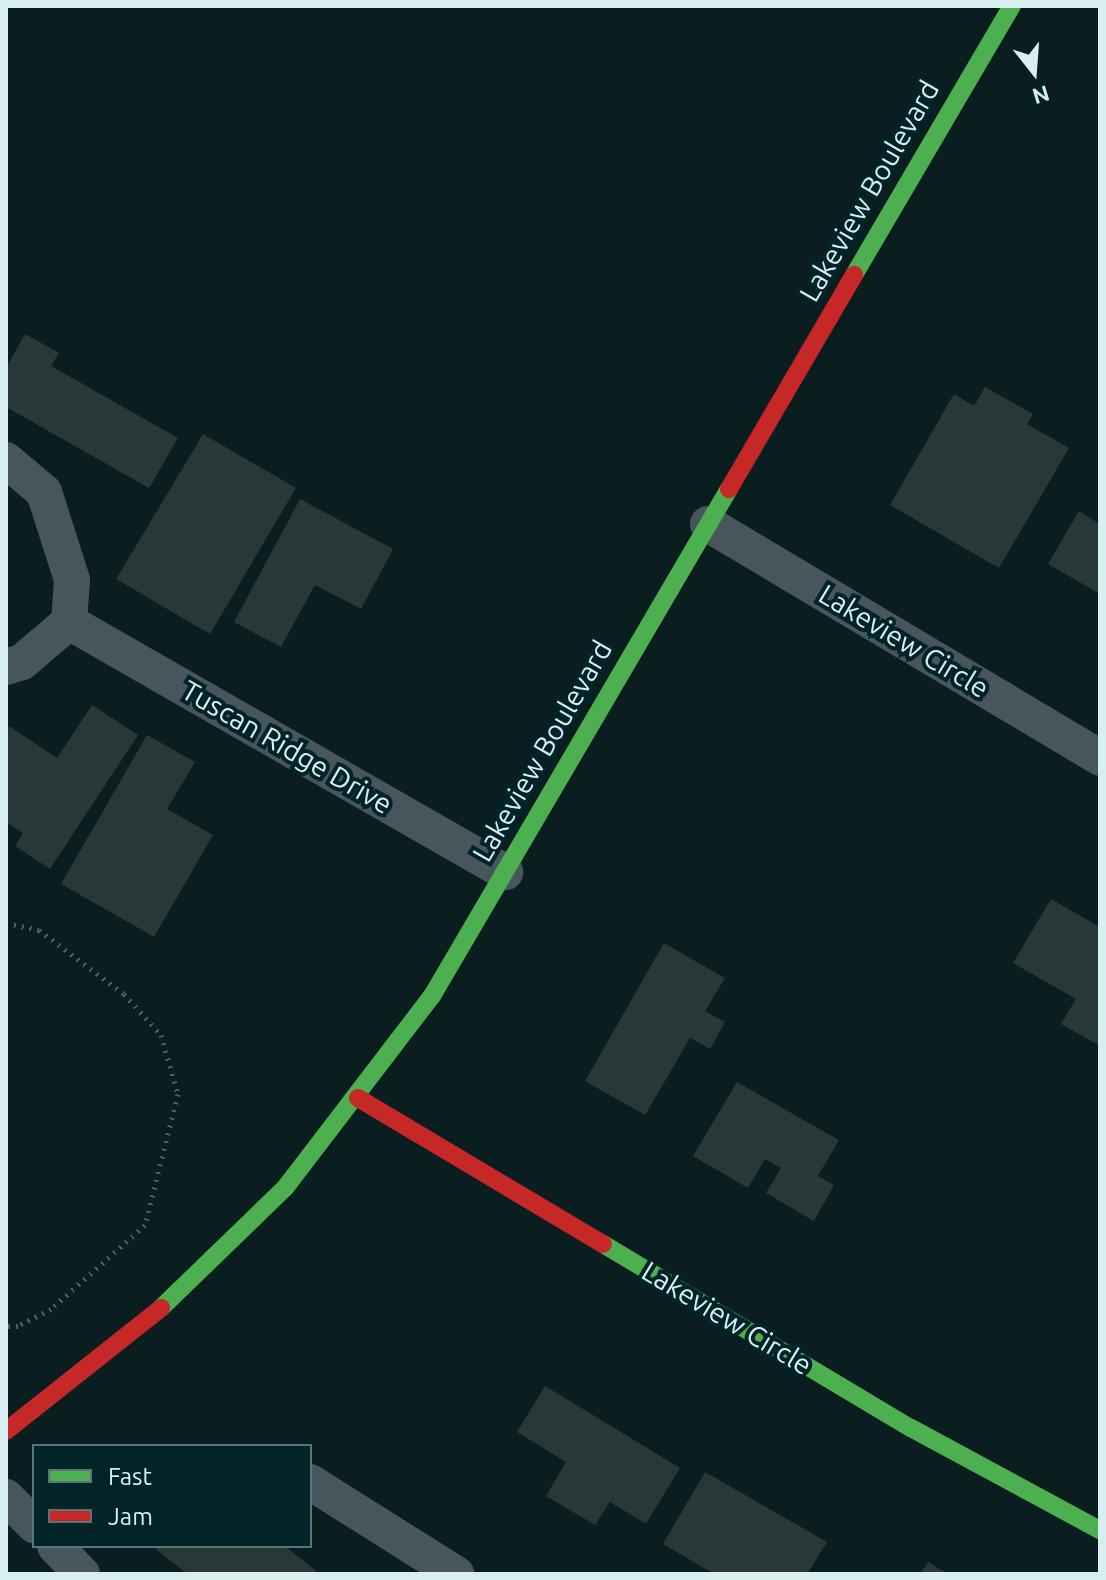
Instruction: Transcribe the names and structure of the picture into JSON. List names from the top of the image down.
{
  "streets": {
    "street": ["Lakeview Boulevard", "Lakeview Circle", "Tuscan Ridge Drive"]
  },
  "crossings": [
    ["Lakeview Boulevard", "Lakeview Circle"],
    ["Lakeview Boulevard", "Tuscan Ridge Drive"]
  ],
  "legend": ["Fast", "Jam"],
  "north": "bottom"
}
